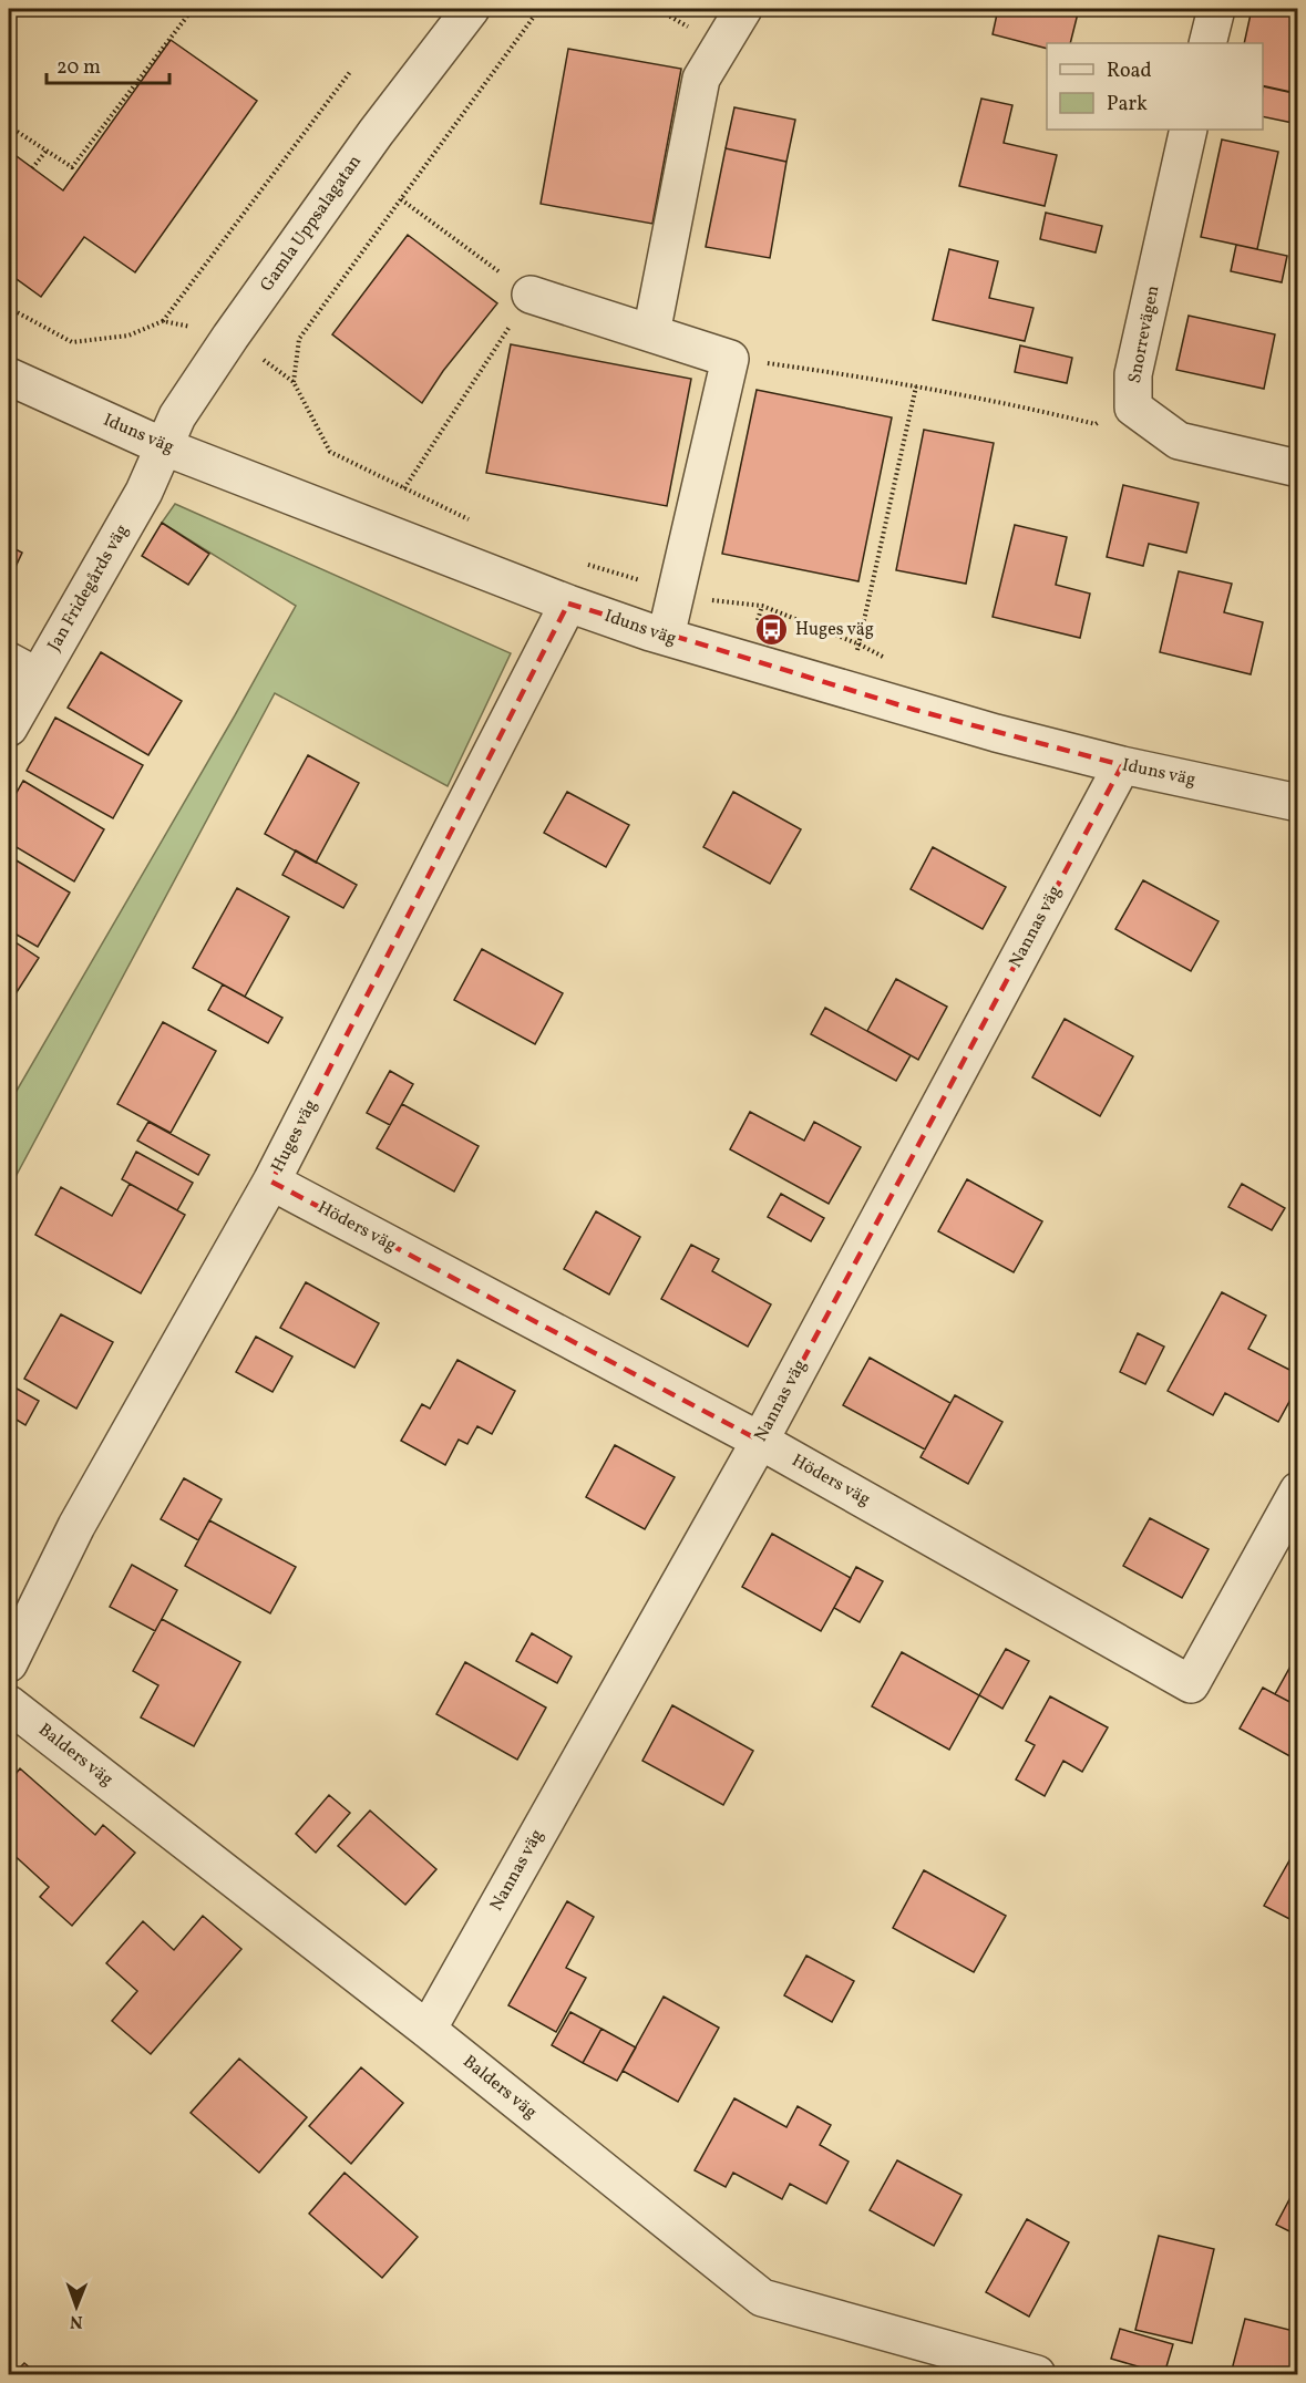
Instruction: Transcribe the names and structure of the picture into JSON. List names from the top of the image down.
{
  "streets": {
    "street": [
      "Gamla Uppsalagatan",
      "Snorrevägen",
      "Iduns väg",
      "Jan Fridegårds väg",
      "Nannas väg",
      "Huges väg",
      "Höders väg",
      "Balders väg"
    ]
  },
  "crossings": [
    ["Gamla Uppsalagatan", "Iduns väg"],
    ["Gamla Uppsalagatan", "Jan Fridegårds väg"],
    ["Iduns väg", "Jan Fridegårds väg"],
    ["Iduns väg", "Nannas väg"],
    ["Iduns väg", "Huges väg"],
    ["Nannas väg", "Höders väg"],
    ["Nannas väg", "Balders väg"],
    ["Huges väg", "Höders väg"]
  ],
  "places": {
    "bus stop": ["Huges väg"]
  },
  "legend": ["Road", "Park"],
  "scale_bar": "20 m",
  "north": "bottom"
}
